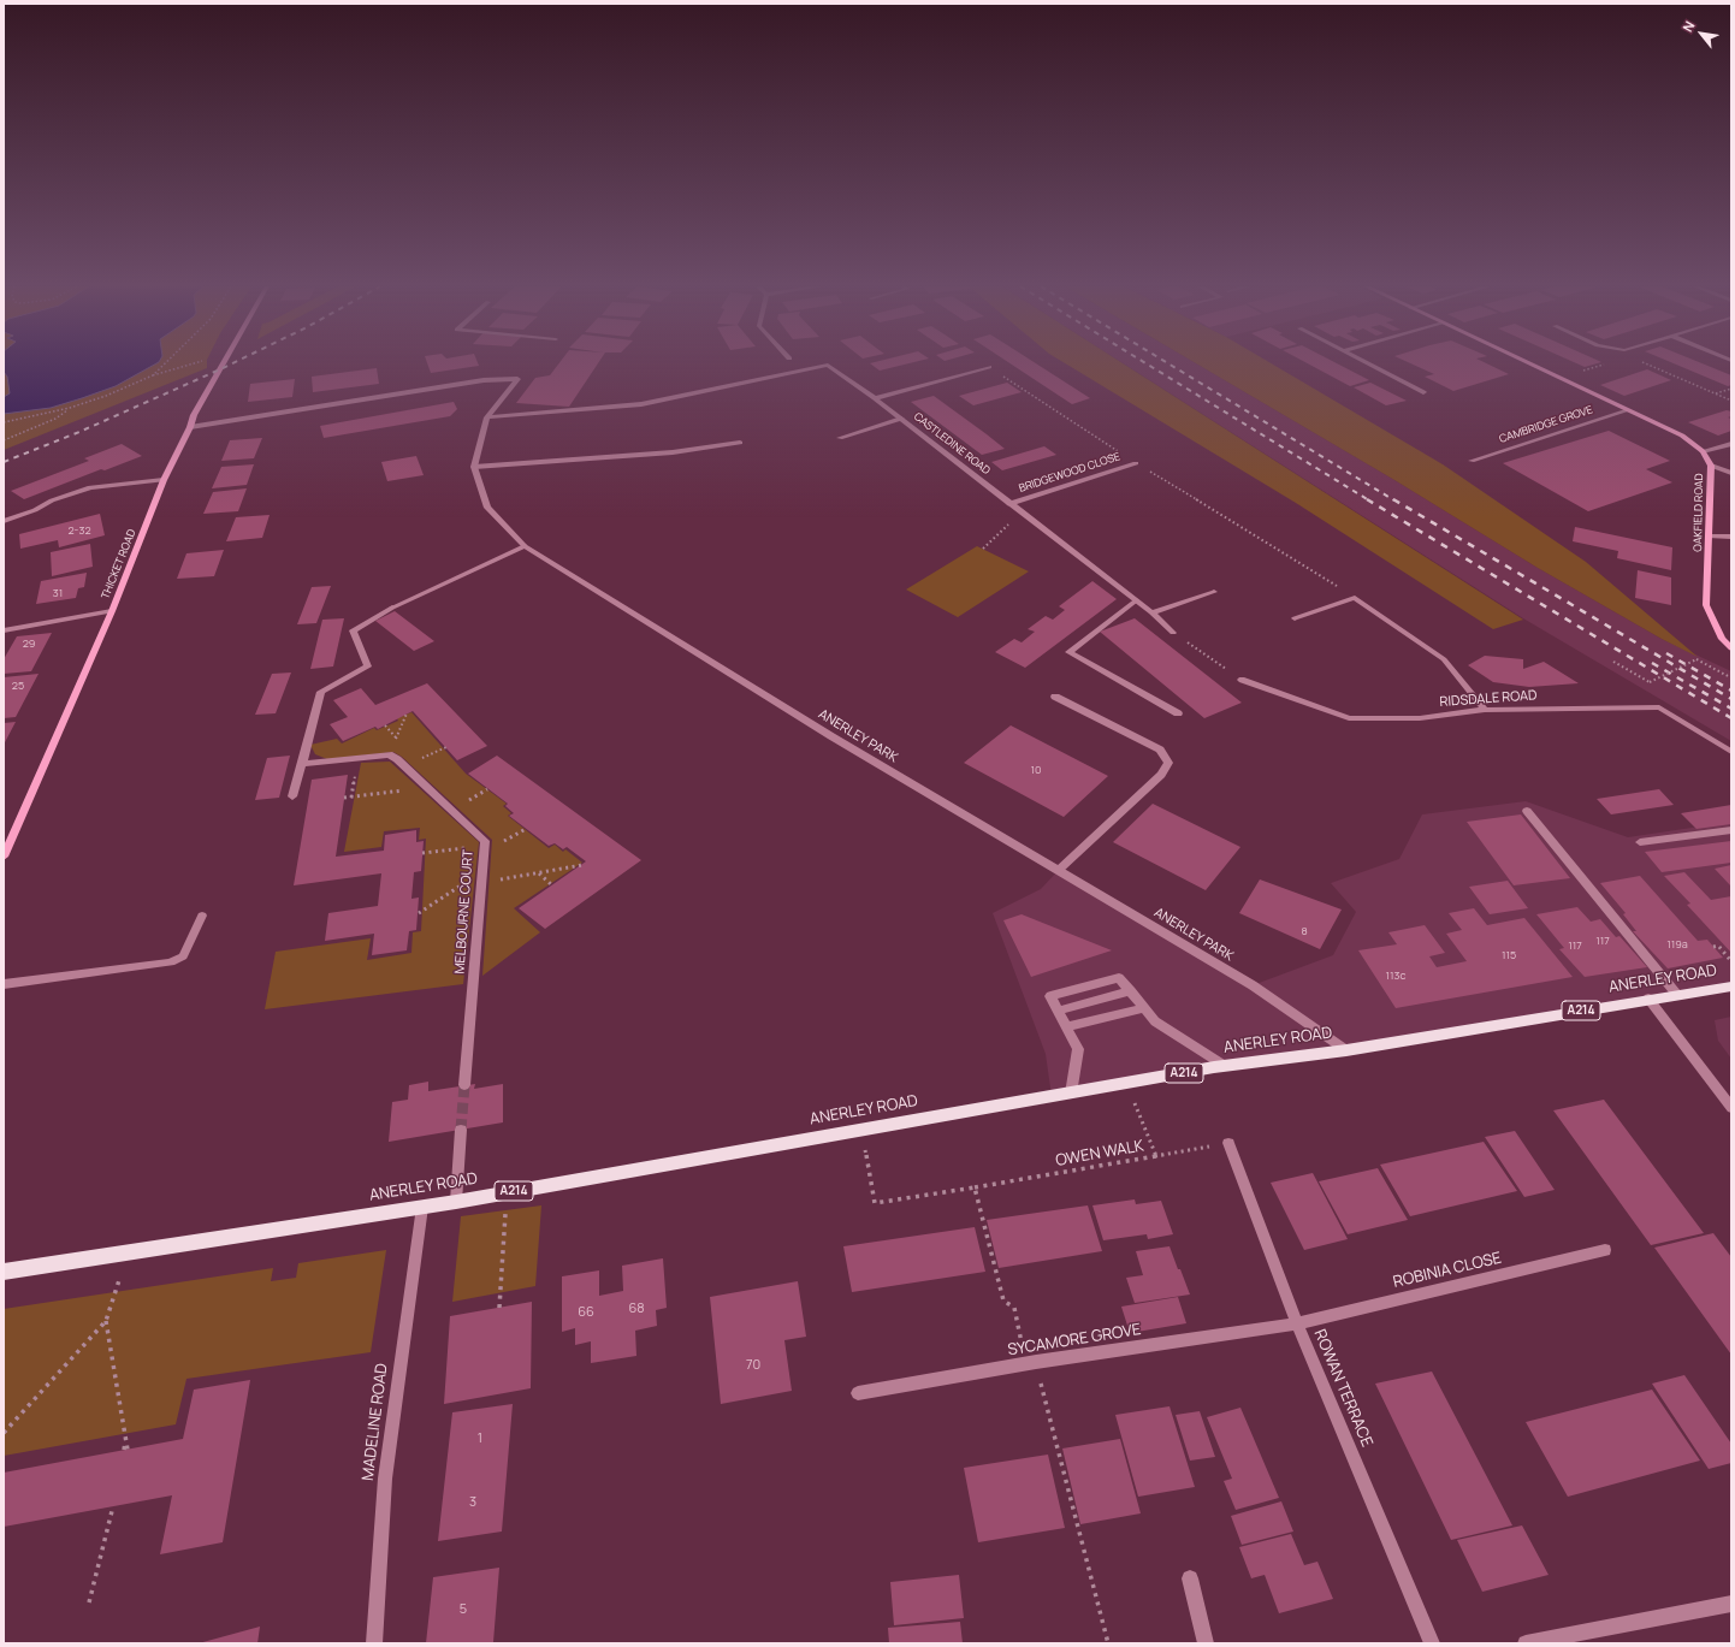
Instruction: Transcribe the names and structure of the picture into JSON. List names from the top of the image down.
{
  "streets": {
    "main road": ["ANERLEY ROAD", "A214"],
    "street": [
      "CAMBRIDGE GROVE",
      "CASTLEDINE ROAD",
      "BRIDGEWOOD CLOSE",
      "OAKFIELD ROAD",
      "THICKET ROAD",
      "RIDSDALE ROAD",
      "ANERLEY PARK",
      "MELBOURNE COURT",
      "ROBINIA CLOSE",
      "SYCAMORE GROVE",
      "ROWAN TERRACE",
      "MADELINE ROAD"
    ],
    "path": ["OWEN WALK"]
  },
  "crossings": [
    ["CAMBRIDGE GROVE", "OAKFIELD ROAD"],
    ["CASTLEDINE ROAD", "BRIDGEWOOD CLOSE"],
    ["ANERLEY PARK", "ANERLEY ROAD"],
    ["ANERLEY ROAD", "OWEN WALK"],
    ["ANERLEY ROAD", "MADELINE ROAD"],
    ["OWEN WALK", "ROWAN TERRACE"],
    ["ROBINIA CLOSE", "SYCAMORE GROVE"],
    ["ROBINIA CLOSE", "ROWAN TERRACE"],
    ["SYCAMORE GROVE", "ROWAN TERRACE"]
  ],
  "house_numbers": [
    "2-32",
    "31",
    "29",
    "25",
    "10",
    "8",
    "117",
    "119a",
    "117",
    "115",
    "113c",
    "68",
    "66",
    "70",
    "1",
    "3",
    "5"
  ],
  "north": "top left"
}
